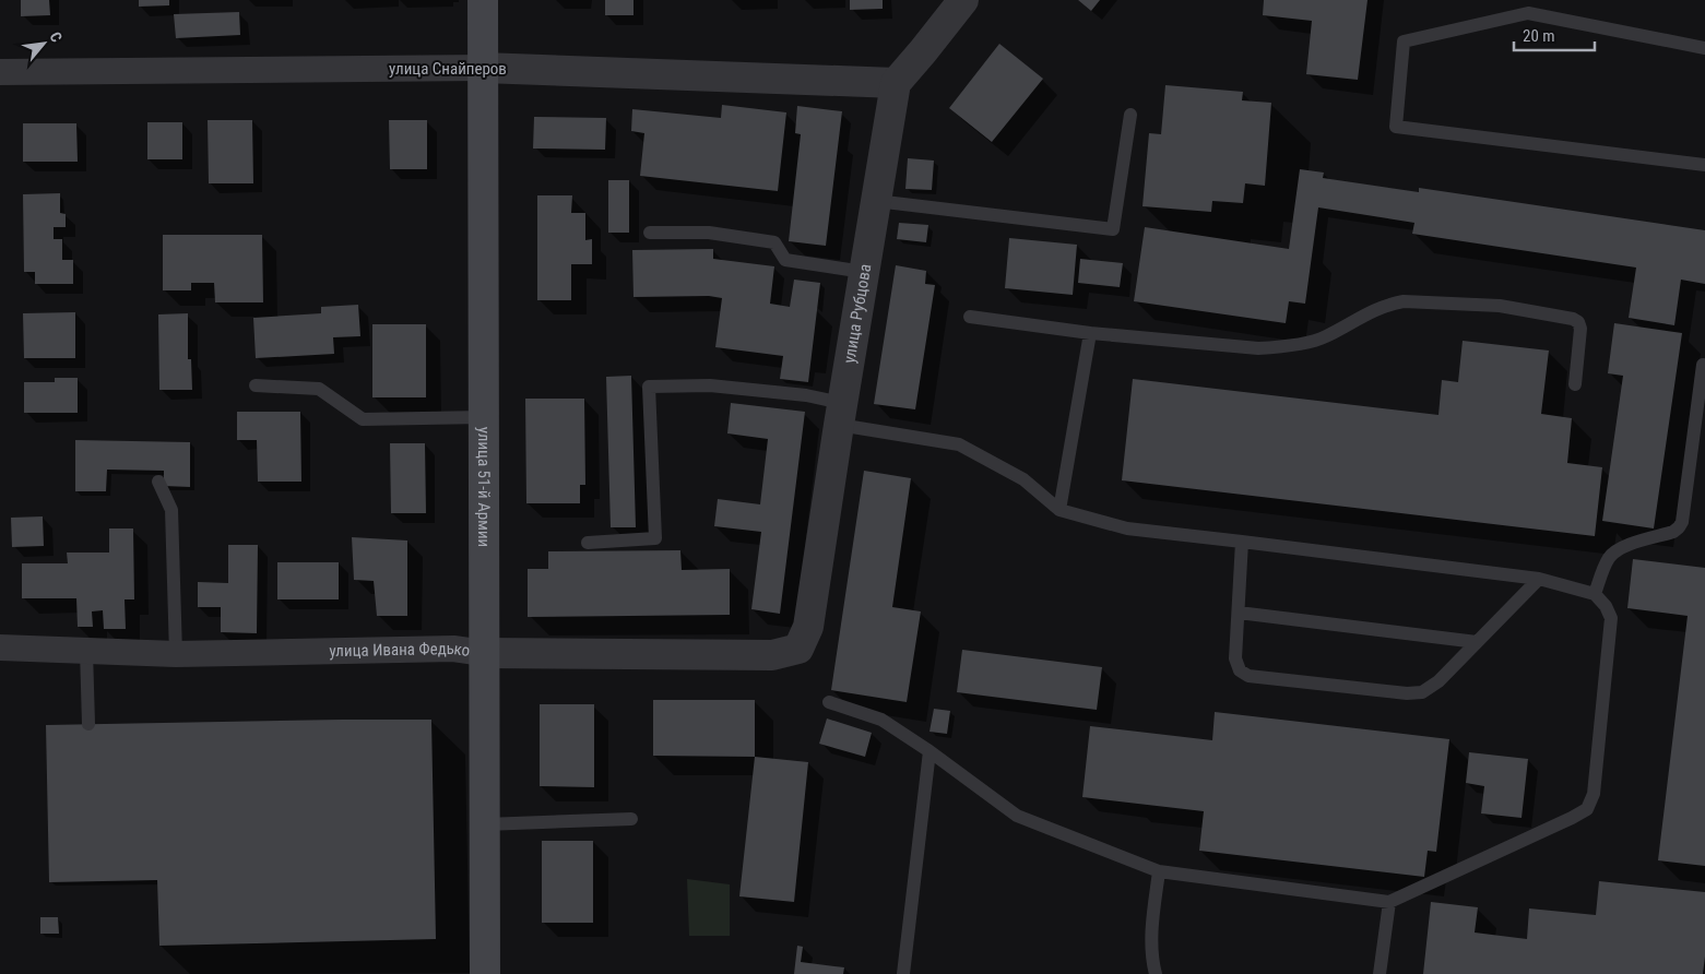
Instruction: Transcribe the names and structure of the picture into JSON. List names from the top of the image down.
{
  "streets": {
    "main road": ["улица 51-й Армии"],
    "street": ["улица Снайперов", "улица Рубцова", "улица Ивана Федько"]
  },
  "crossings": [
    ["улица Снайперов", "улица Рубцова"],
    ["улица Снайперов", "улица 51-й Армии"],
    ["улица Рубцова", "улица Ивана Федько"],
    ["улица 51-й Армии", "улица Ивана Федько"]
  ],
  "scale_bar": "20 m",
  "north": "top right"
}
